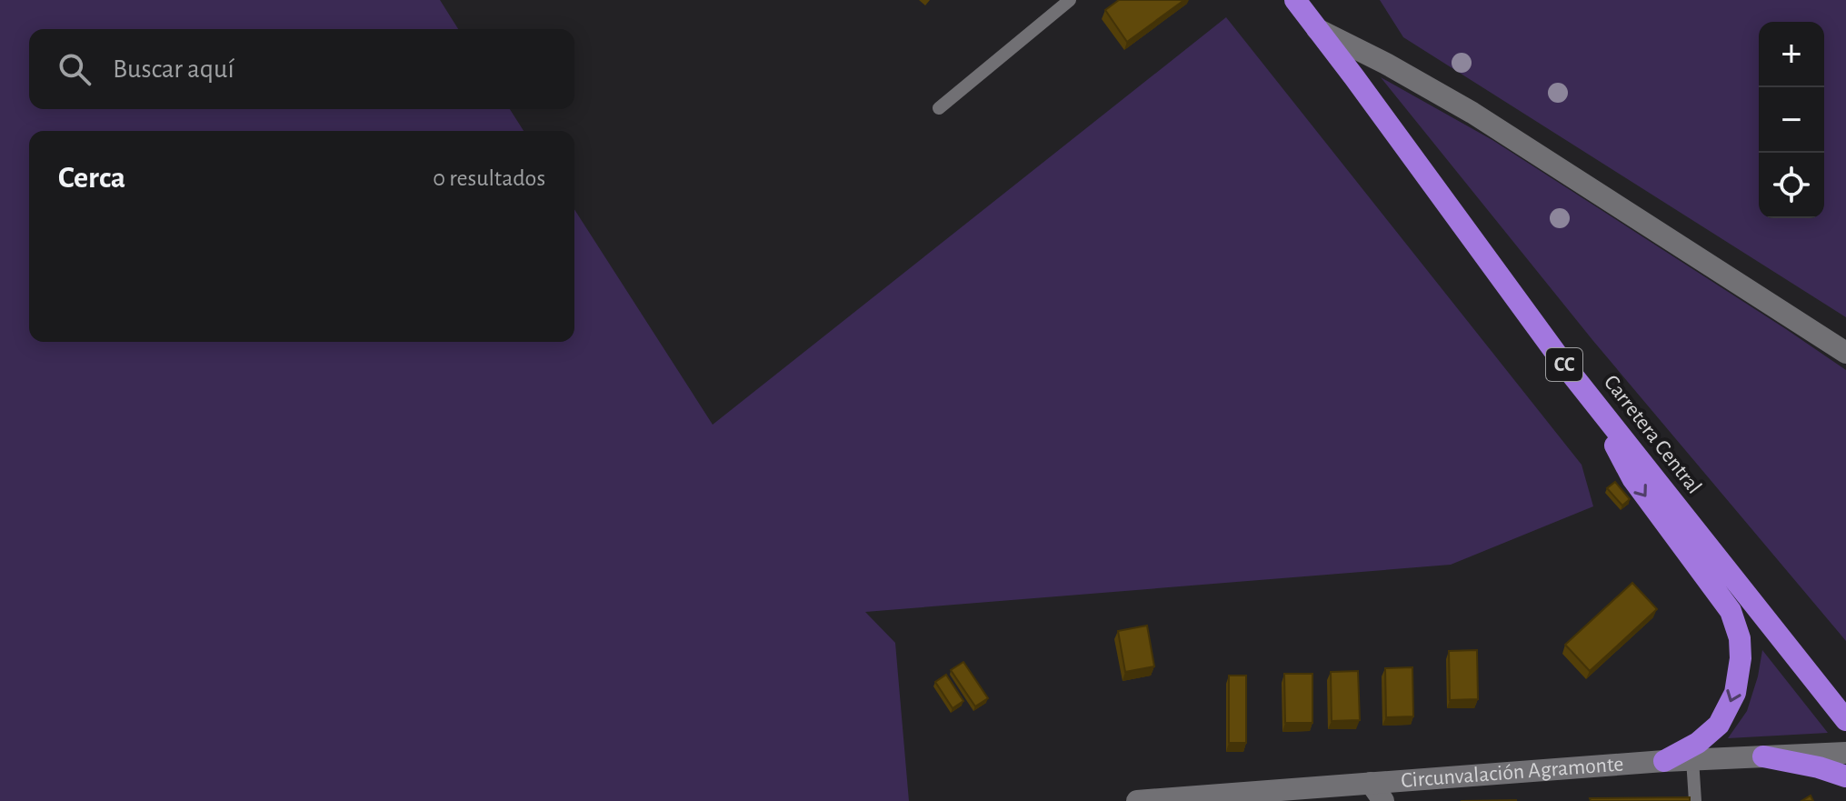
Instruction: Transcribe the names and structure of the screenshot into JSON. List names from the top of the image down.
{
  "streets": {
    "highway": ["CC", "Carretera Central"],
    "main road": ["Circunvalación Agramonte"]
  },
  "page": {
    "map_buttons": ["+", "−"],
    "search": "Buscar aquí",
    "heading": ["Cerca", "0 resultados"]
  }
}
